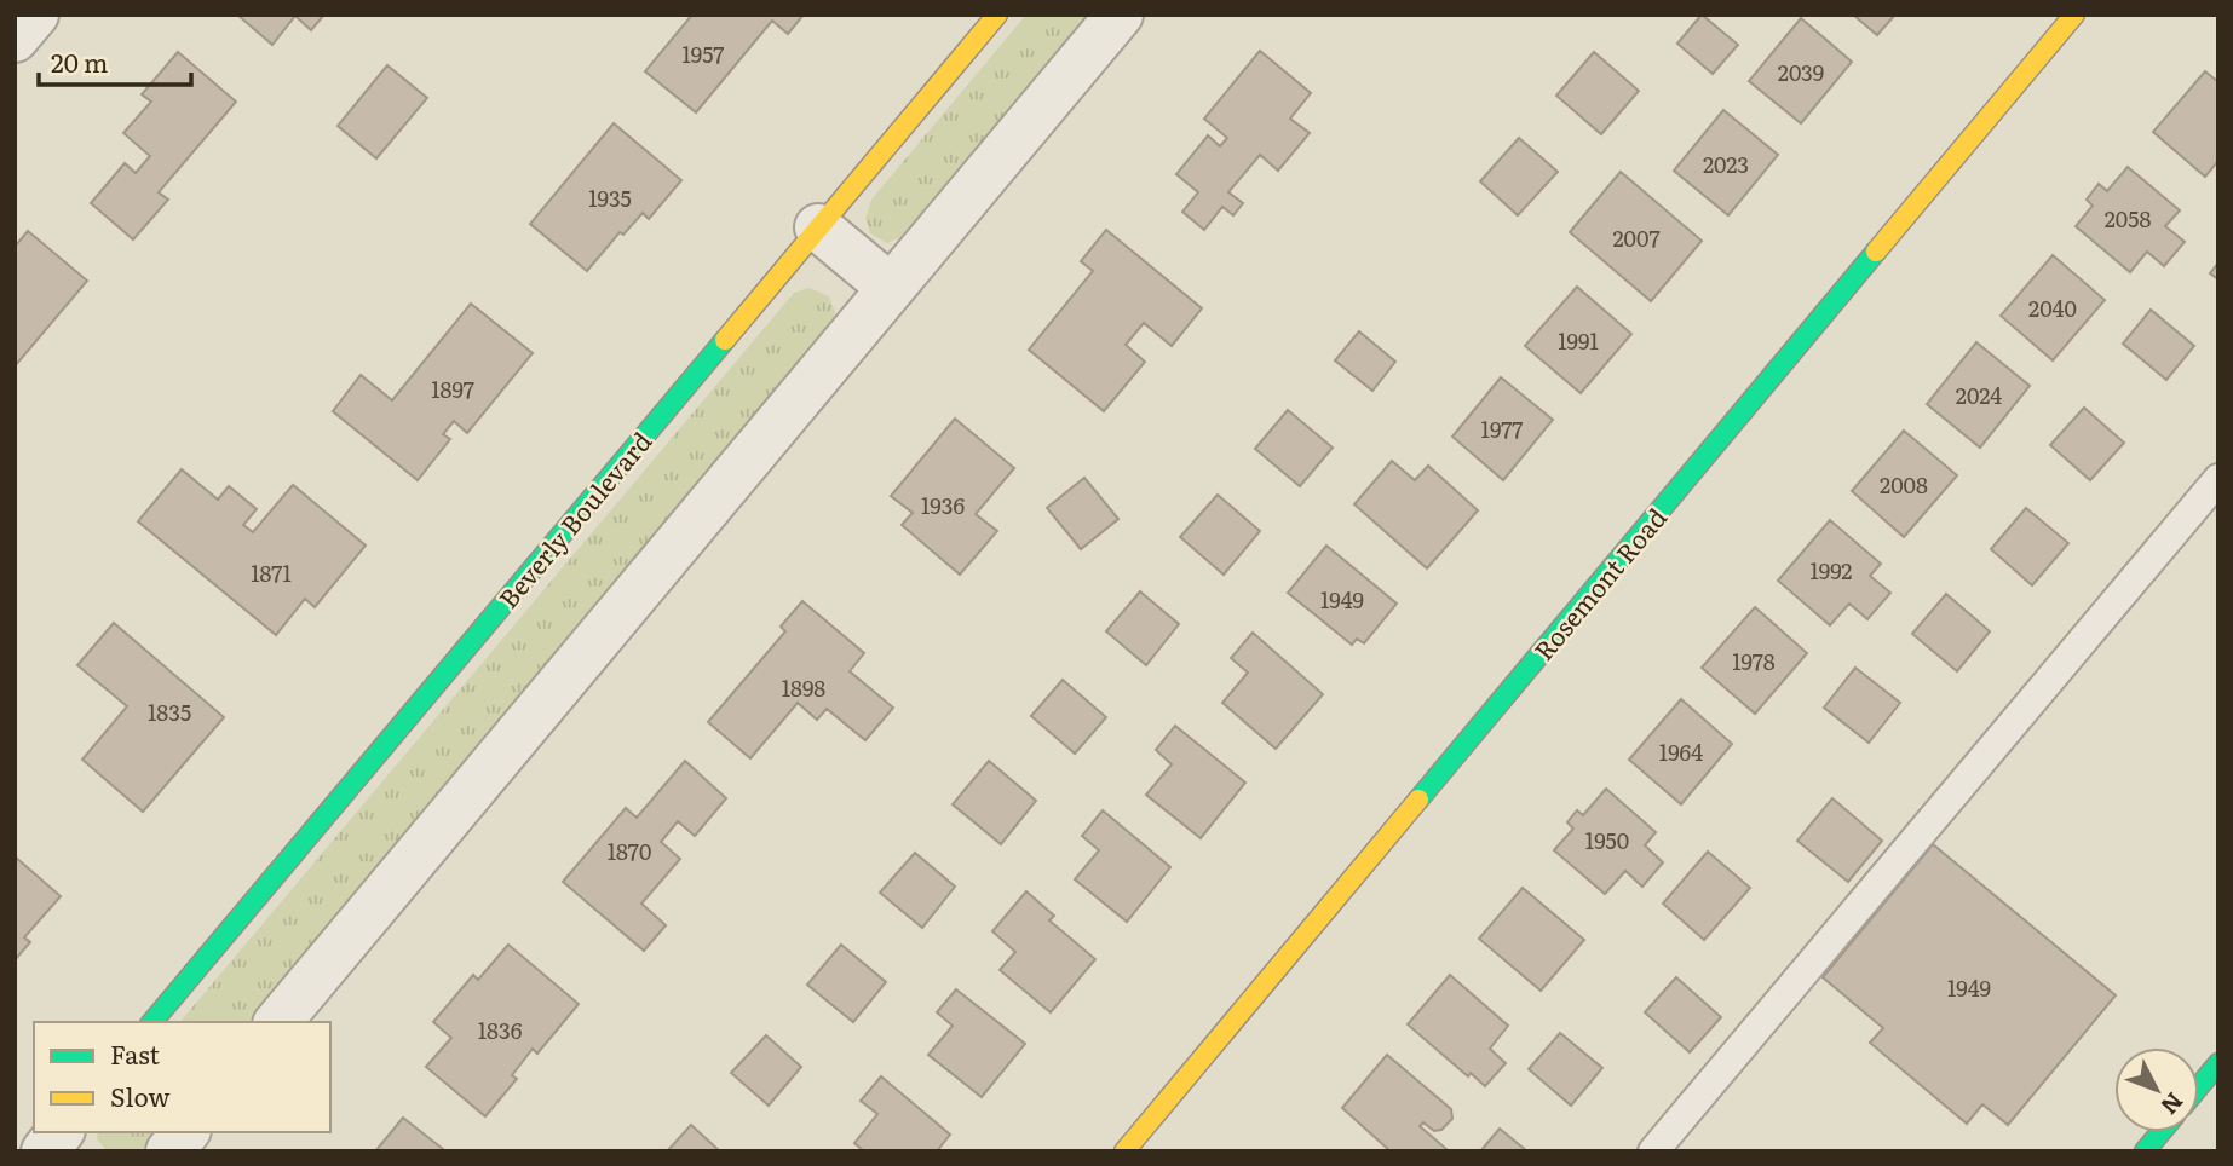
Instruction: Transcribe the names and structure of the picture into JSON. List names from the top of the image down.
{
  "streets": {
    "street": ["Beverly Boulevard", "Rosemont Road"]
  },
  "house_numbers": [
    "1957",
    "2039",
    "2023",
    "1935",
    "2058",
    "2007",
    "2040",
    "1991",
    "1897",
    "2024",
    "1977",
    "2008",
    "1936",
    "1992",
    "1871",
    "1949",
    "1978",
    "1898",
    "1835",
    "1964",
    "1950",
    "1870",
    "1949",
    "1836"
  ],
  "legend": ["Fast", "Slow"],
  "scale_bar": "20 m",
  "north": "bottom right"
}
